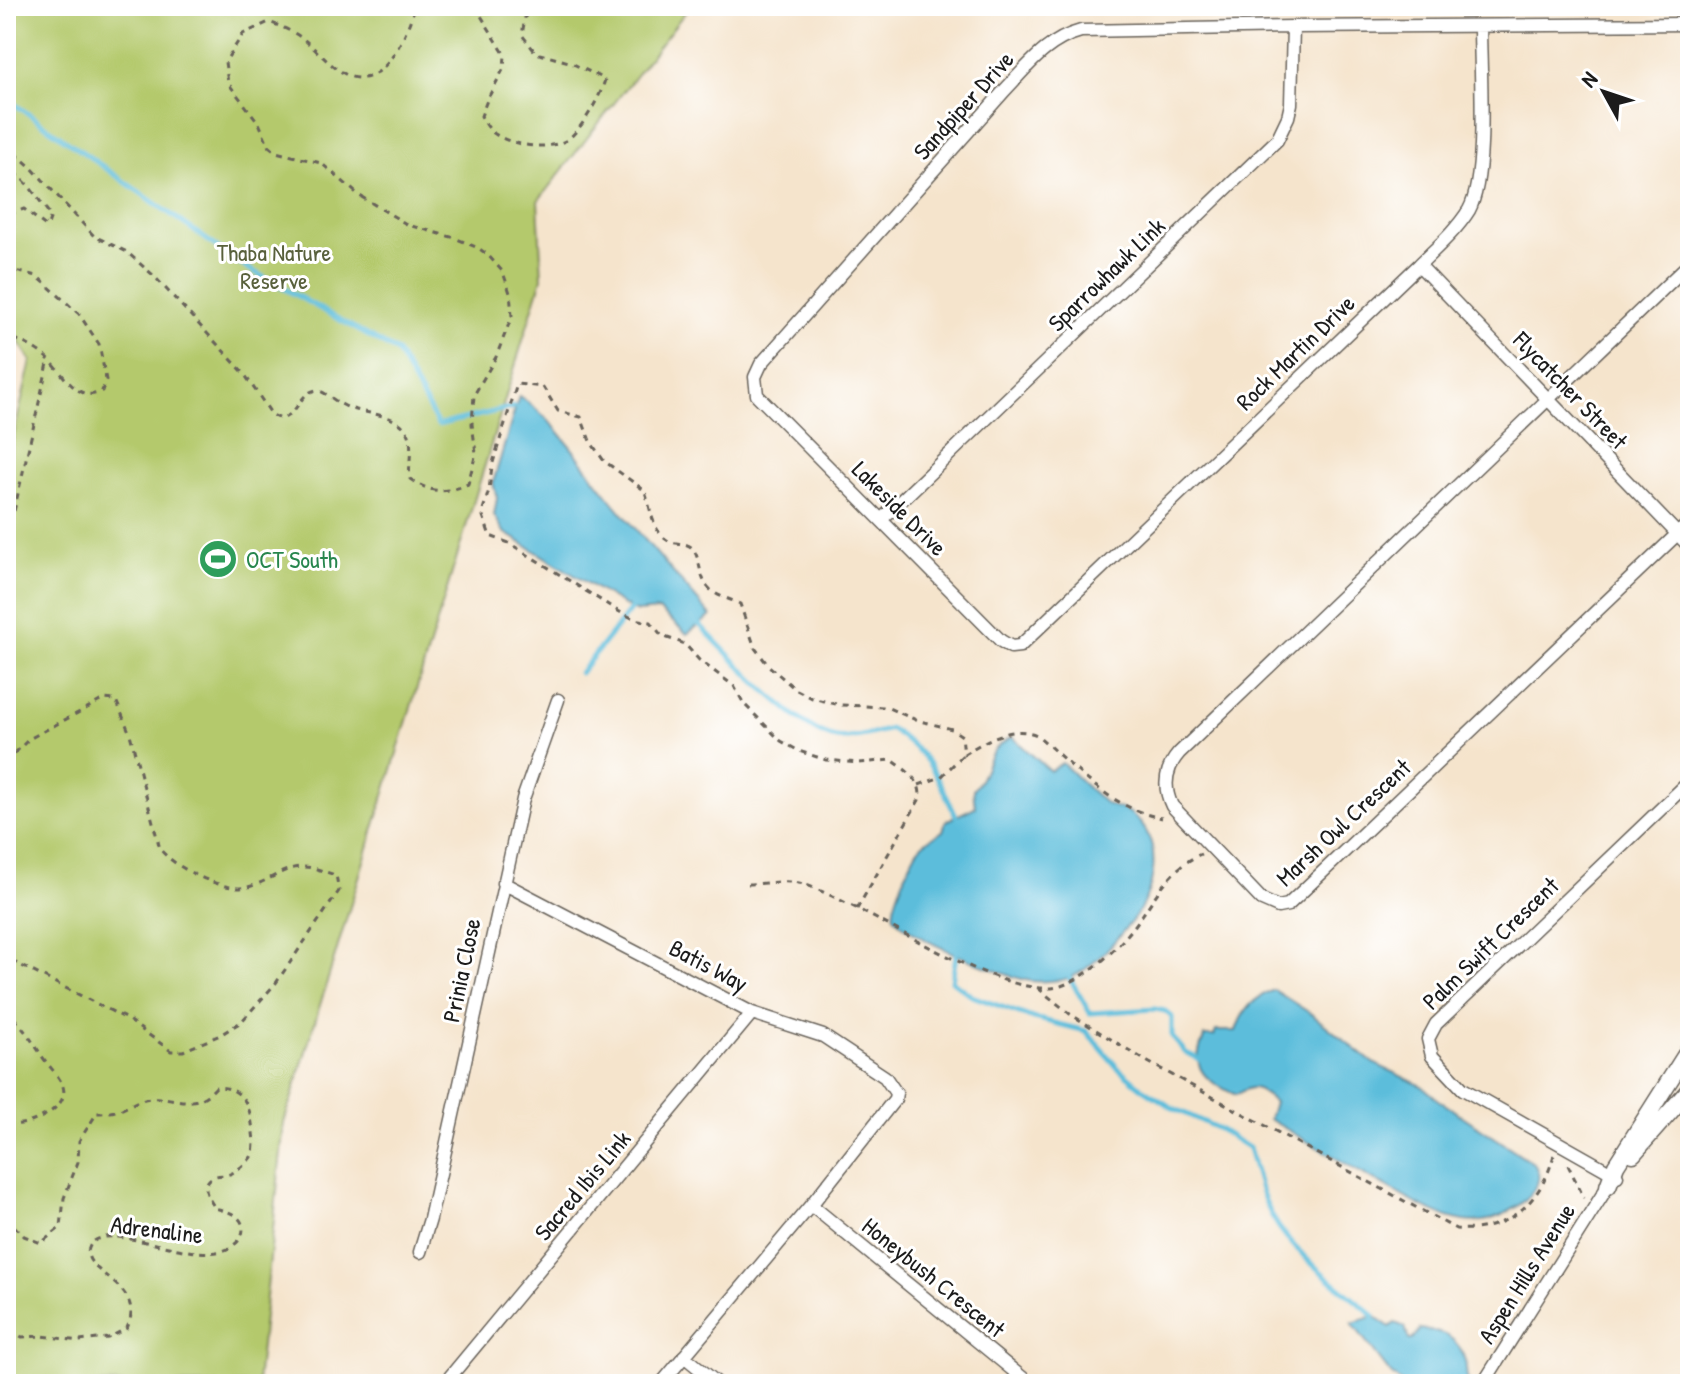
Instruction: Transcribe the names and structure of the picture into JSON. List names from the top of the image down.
{
  "streets": {
    "street": [
      "Sandpiper Drive",
      "Sparrowhawk Link",
      "Rock Martin Drive",
      "Flycatcher Street",
      "Lakeside Drive",
      "Marsh Owl Crescent",
      "Palm Swift Crescent",
      "Batis Way",
      "Prinia Close",
      "Sacred Ibis Link",
      "Aspen Hills Avenue",
      "Honeybush Crescent"
    ],
    "path": ["Adrenaline"]
  },
  "crossings": [
    ["Sandpiper Drive", "Sparrowhawk Link"],
    ["Sandpiper Drive", "Rock Martin Drive"],
    ["Sandpiper Drive", "Lakeside Drive"],
    ["Sparrowhawk Link", "Lakeside Drive"],
    ["Rock Martin Drive", "Flycatcher Street"],
    ["Rock Martin Drive", "Lakeside Drive"],
    ["Flycatcher Street", "Marsh Owl Crescent"],
    ["Palm Swift Crescent", "Aspen Hills Avenue"],
    ["Batis Way", "Prinia Close"],
    ["Batis Way", "Sacred Ibis Link"],
    ["Batis Way", "Honeybush Crescent"]
  ],
  "parks": ["Thaba Nature Reserve"],
  "places": {
    "sports": ["OCT South"]
  },
  "north": "top left"
}
